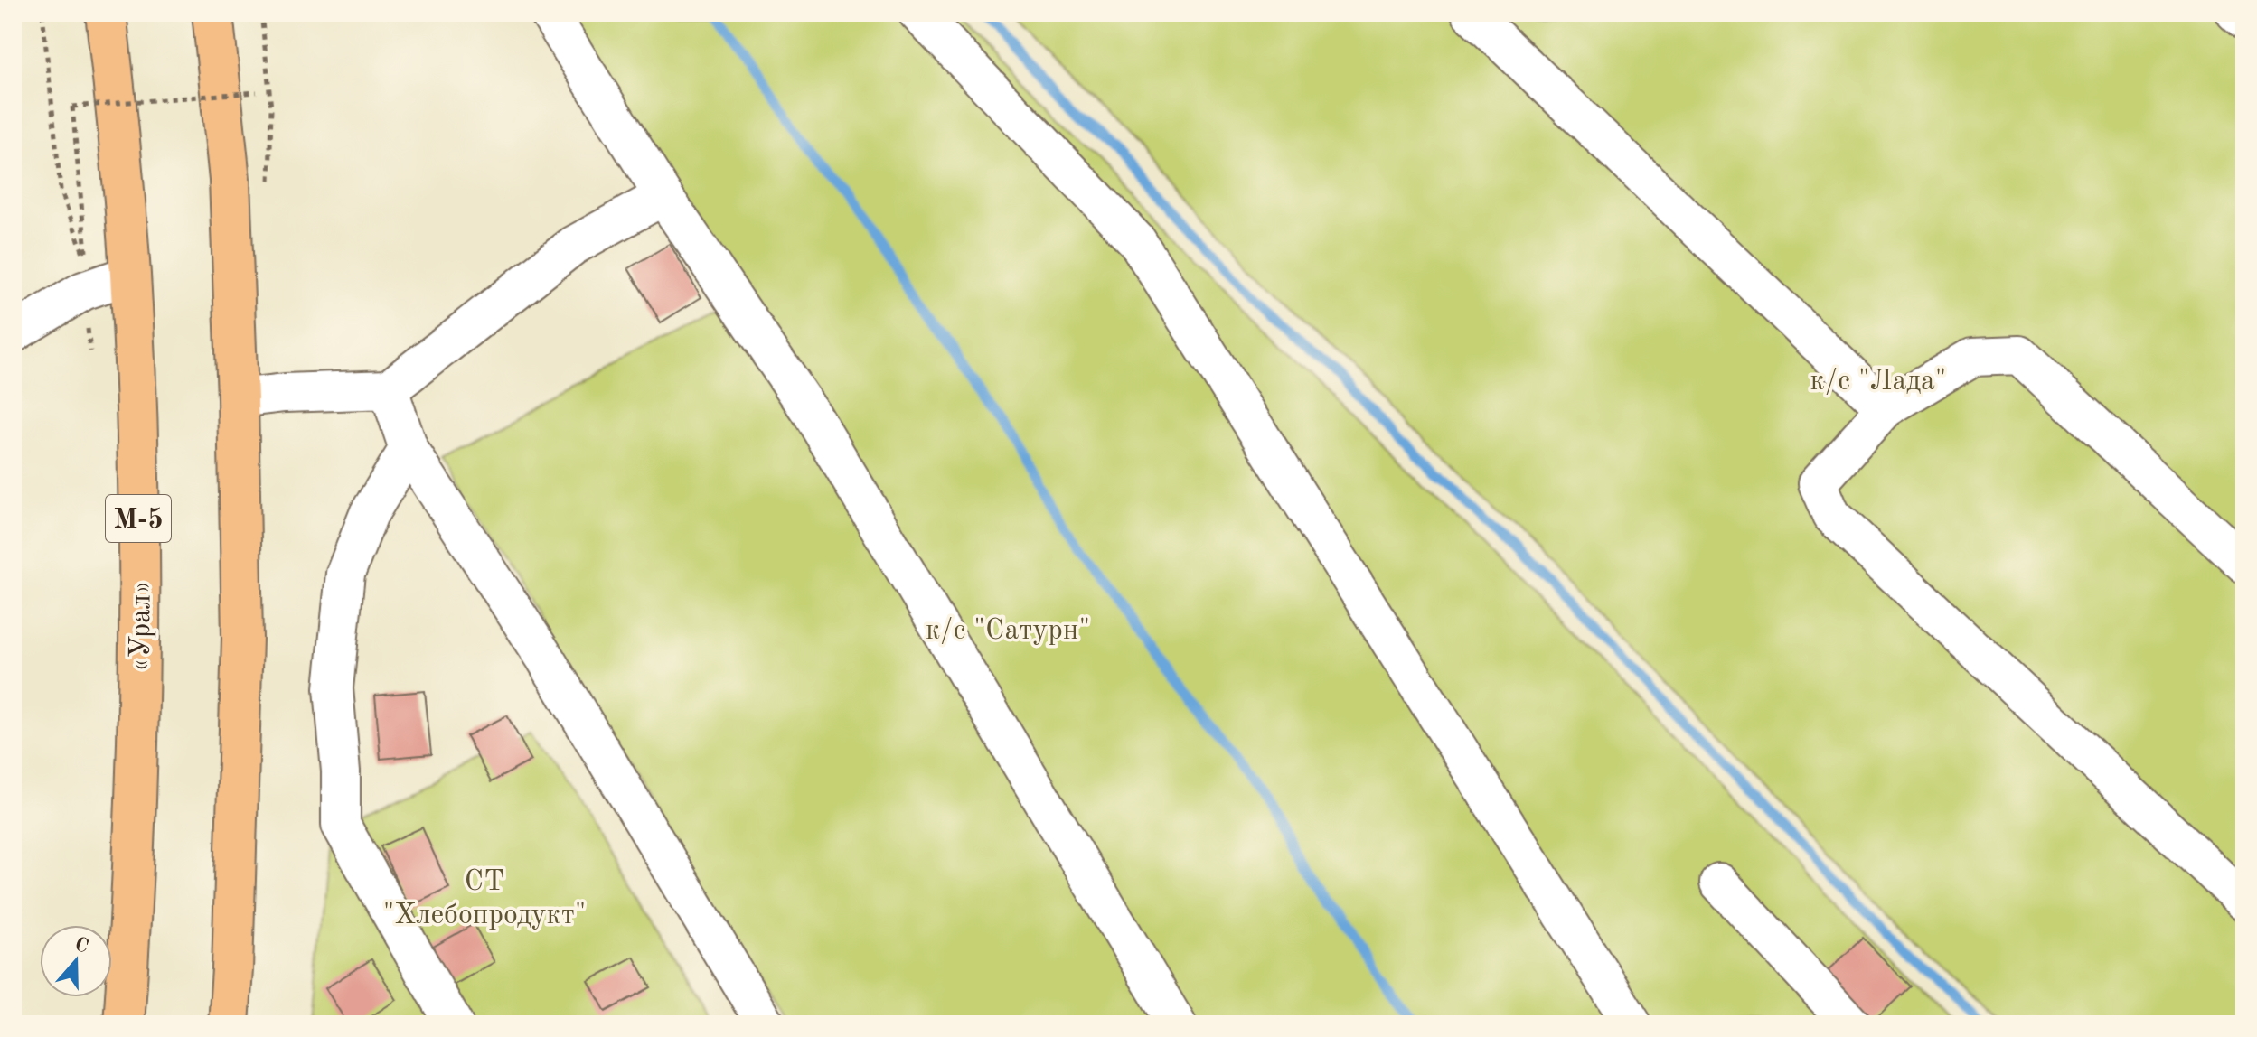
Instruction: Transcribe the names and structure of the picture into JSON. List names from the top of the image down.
{
  "streets": {
    "highway": ["М-5", "«Урал»"]
  },
  "parks": ["к/с \"Лада\"", "к/с \"Сатурн\"", "СТ \"Хлебопродукт\""],
  "north": "top"
}
